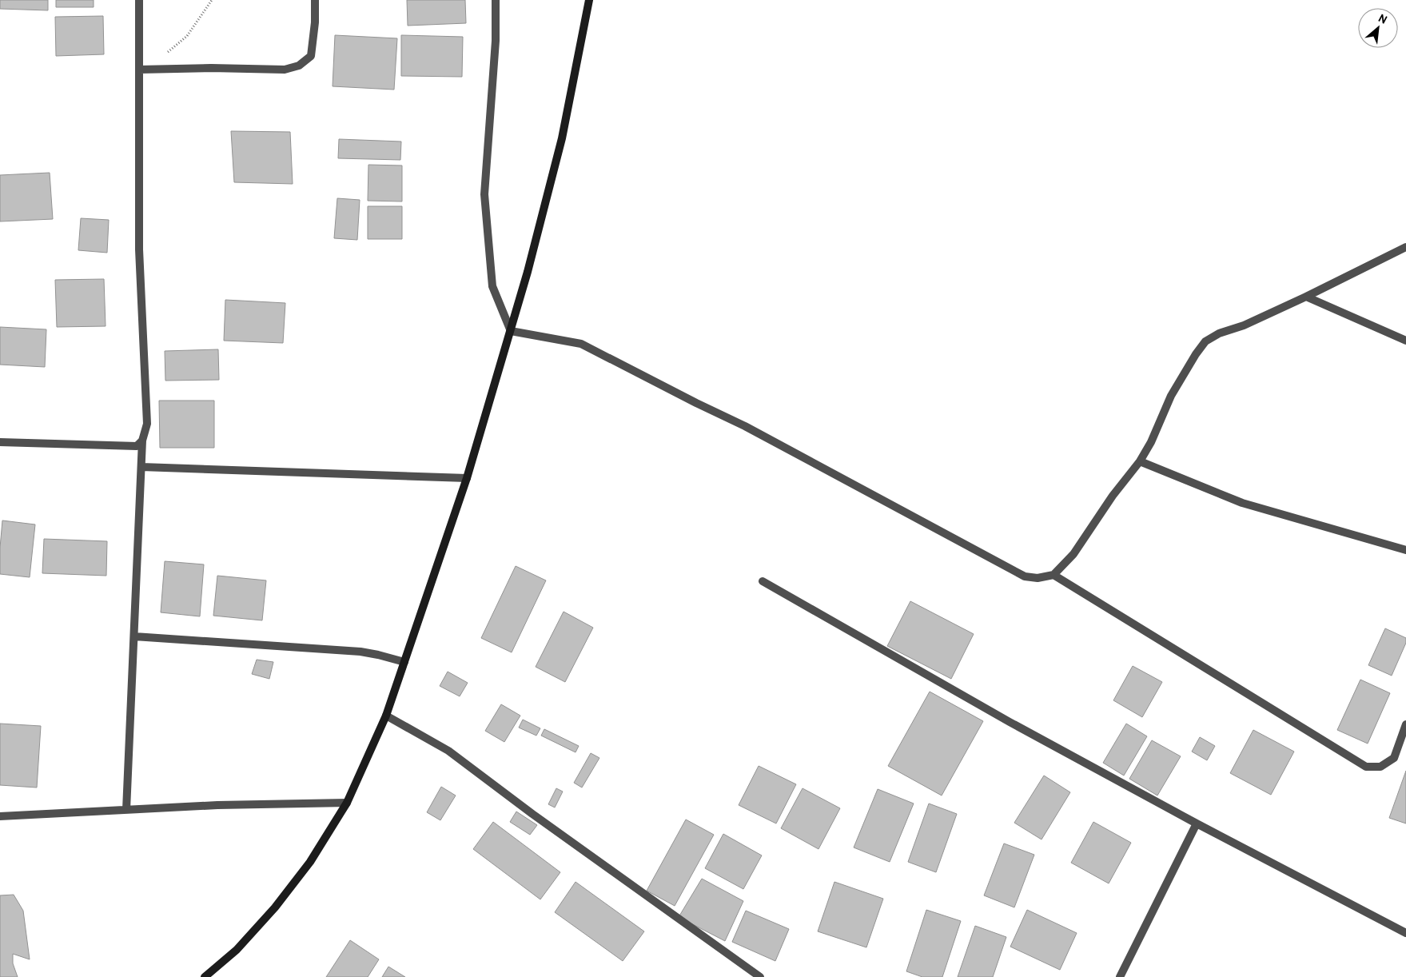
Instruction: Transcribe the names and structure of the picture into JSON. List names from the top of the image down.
{
  "north": "top right"
}
